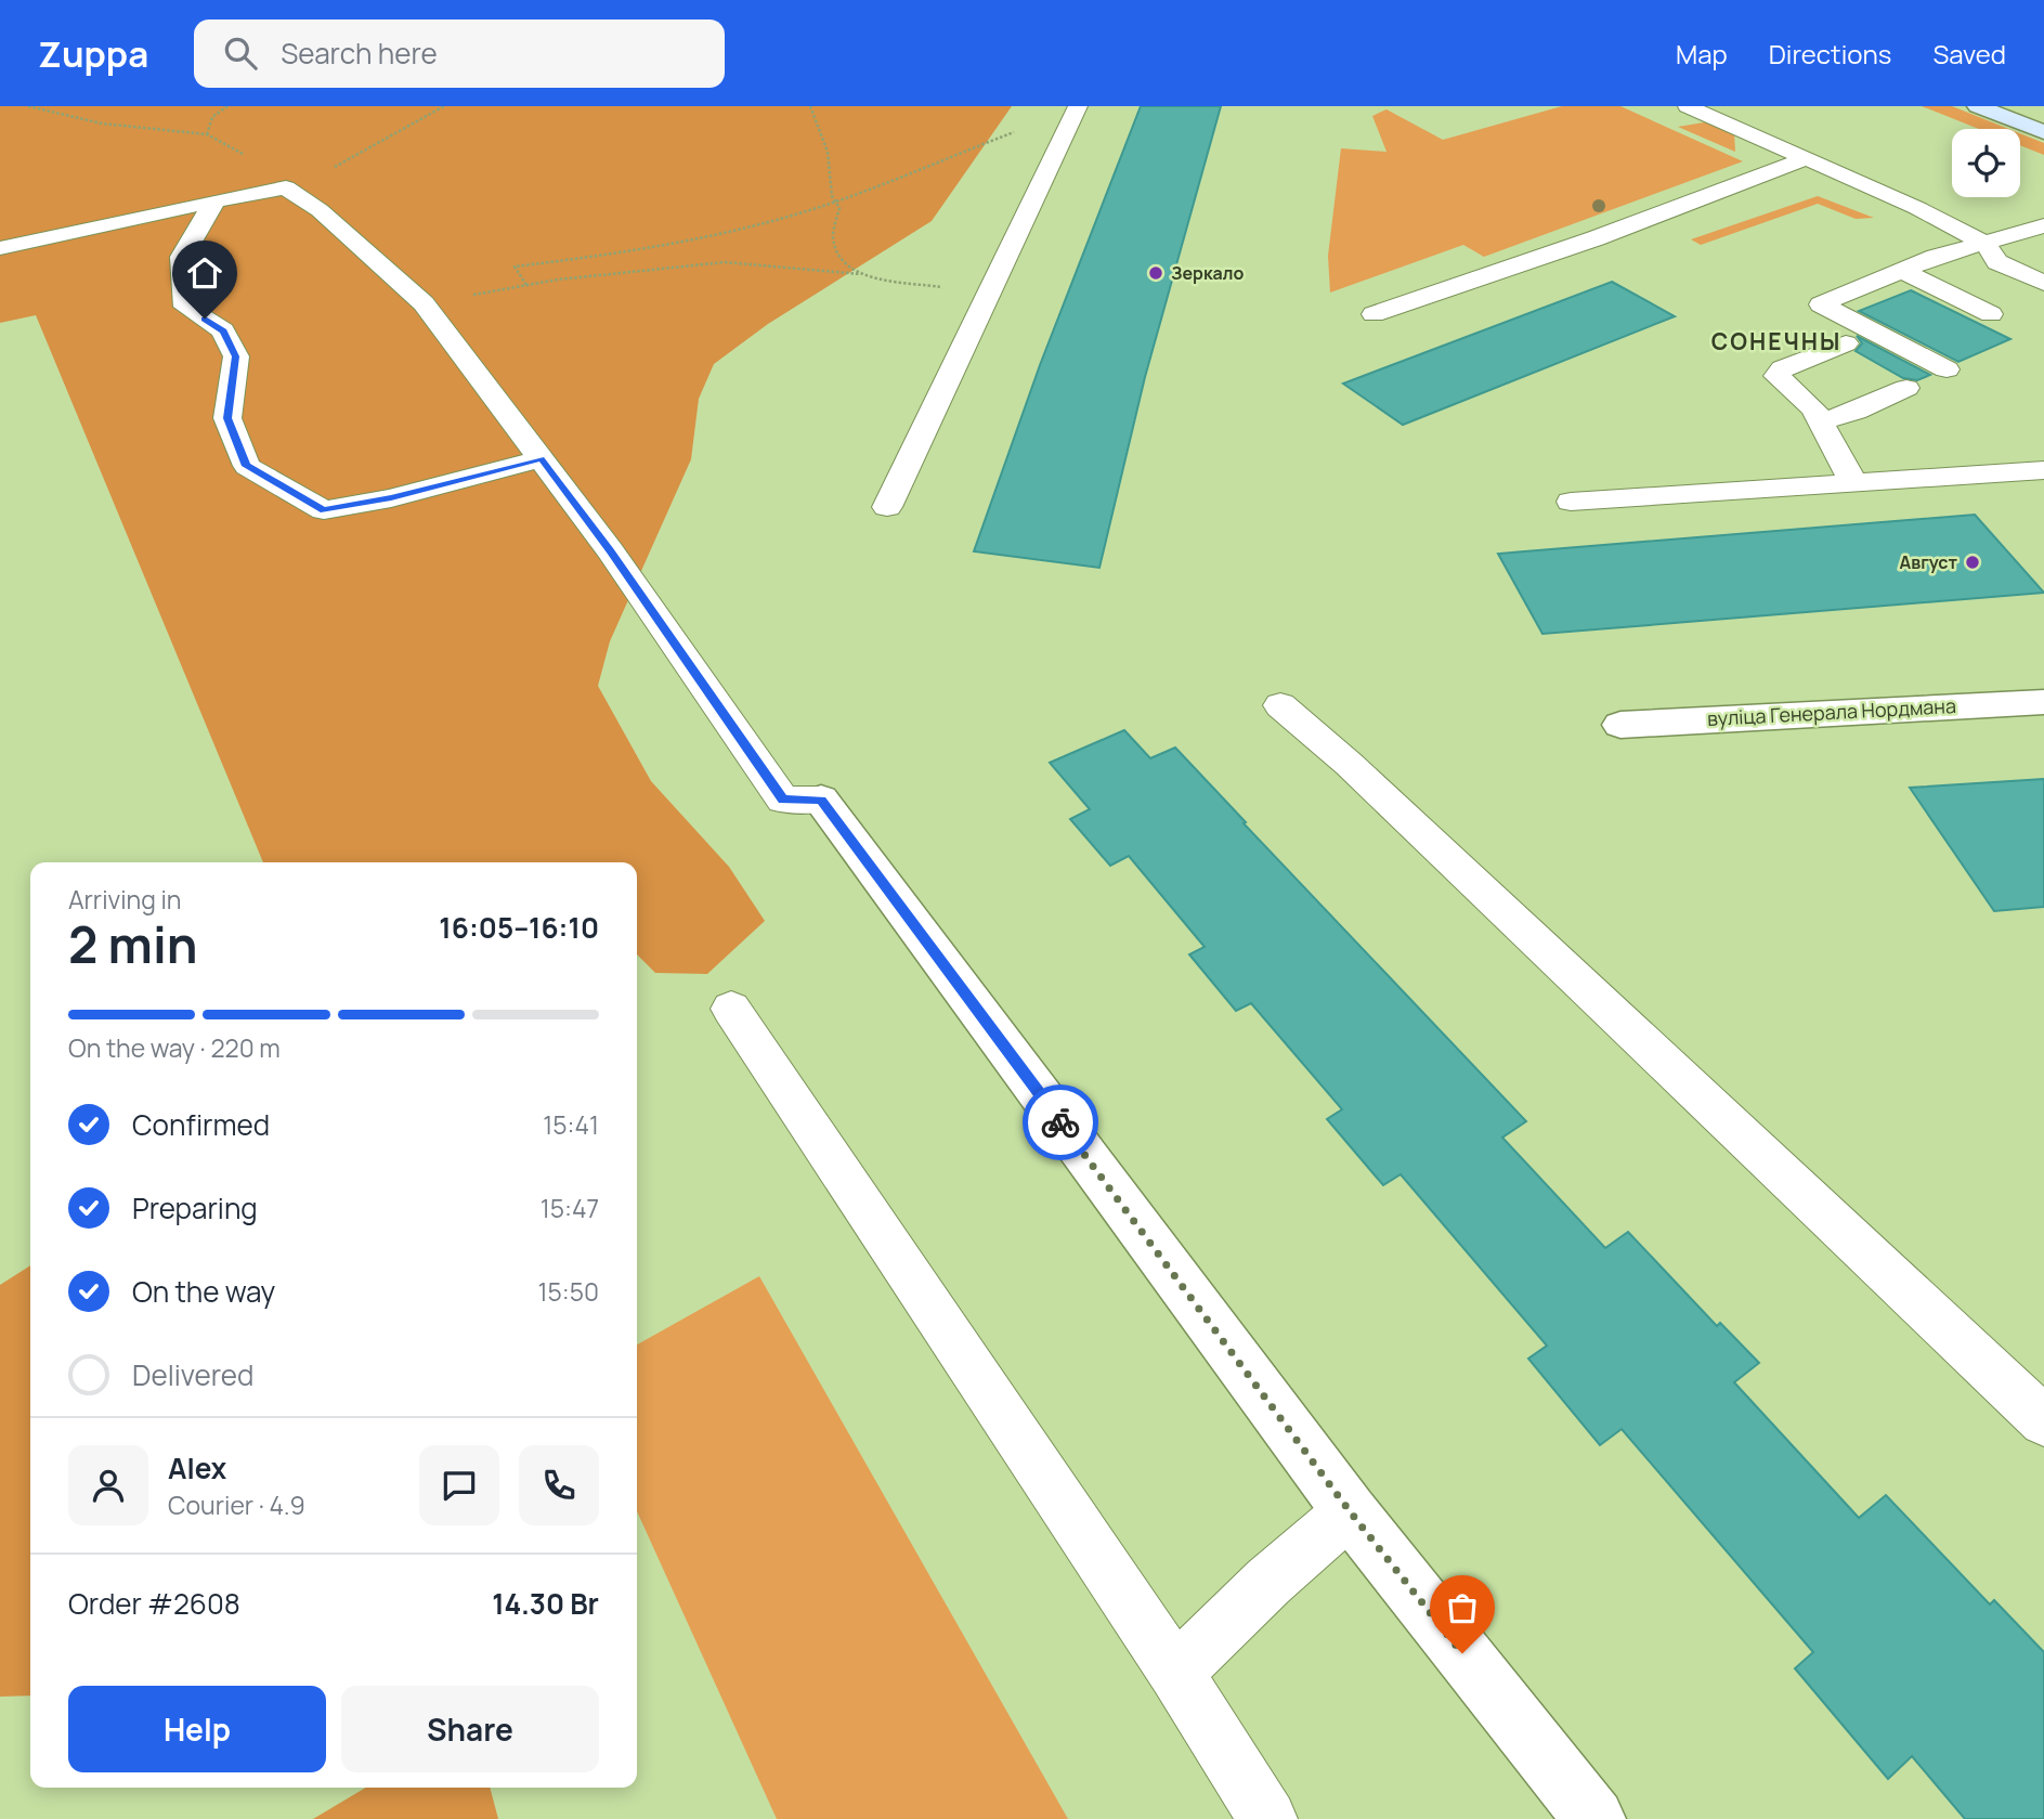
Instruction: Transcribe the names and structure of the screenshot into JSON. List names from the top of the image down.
{
  "streets": {
    "street": ["вуліца Генерала Нордмана"]
  },
  "districts": ["СОНЕЧНЫ"],
  "places": ["Зеркало", "Август"],
  "page": {
    "header": "Zuppa",
    "search": "Search here",
    "nav": ["Map", "Directions", "Saved"],
    "heading": ["2 min", "Arriving in", "16:05–16:10"],
    "panel": [
      "Alex",
      "Courier · 4.9",
      "Order #2608",
      "14.30 Br"
    ],
    "bar": "On the way · 220 m",
    "list": [
      ["Confirmed", "15:41"],
      ["Preparing", "15:47"],
      ["On the way", "15:50"],
      "Delivered"
    ],
    "buttons": ["Help", "Share"]
  }
}
